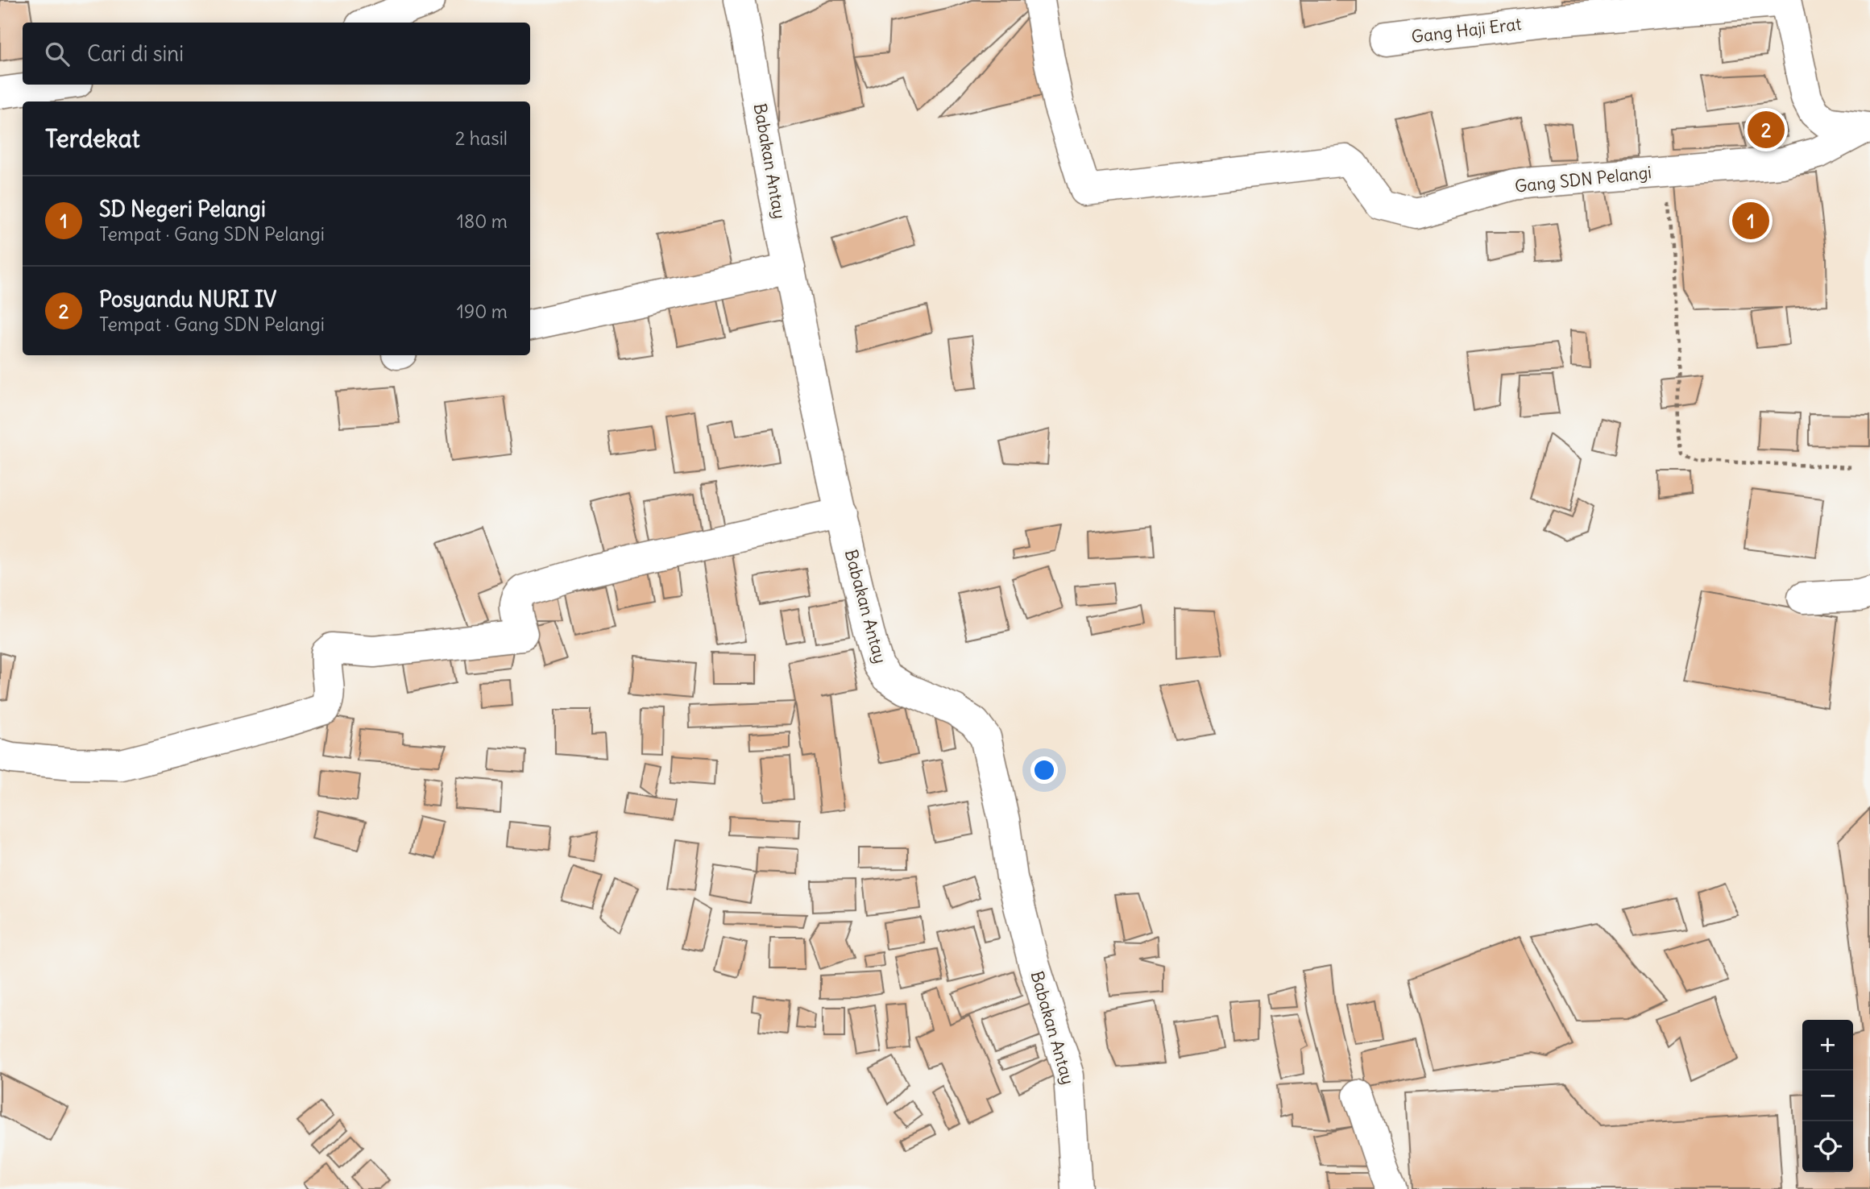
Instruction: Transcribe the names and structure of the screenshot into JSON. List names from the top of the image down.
{
  "streets": {
    "street": ["Gang Haji Erat", "Babakan Antay", "Gang SDN Pelangi"]
  },
  "page": {
    "search": "Cari di sini",
    "heading": ["Terdekat", "2 hasil"],
    "pins": ["2", "1"],
    "list": [
      {
        "mark": "1",
        "name": "SD Negeri Pelangi",
        "note": "Tempat · Gang SDN Pelangi",
        "value": "180 m"
      },
      {
        "mark": "2",
        "name": "Posyandu NURI IV",
        "note": "Tempat · Gang SDN Pelangi",
        "value": "190 m"
      }
    ],
    "map_buttons": ["+", "−"]
  }
}
